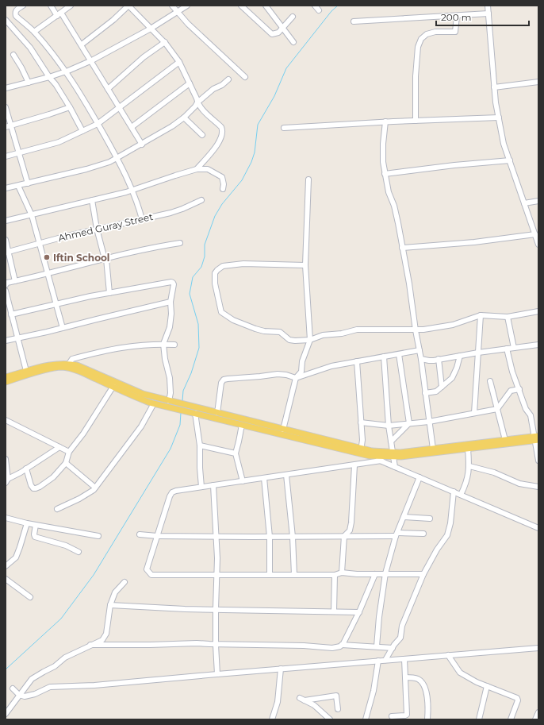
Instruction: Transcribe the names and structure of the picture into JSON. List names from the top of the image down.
{
  "streets": {
    "street": ["Ahmed Guray Street"]
  },
  "places": ["Iftin School"],
  "scale_bar": "200 m"
}
